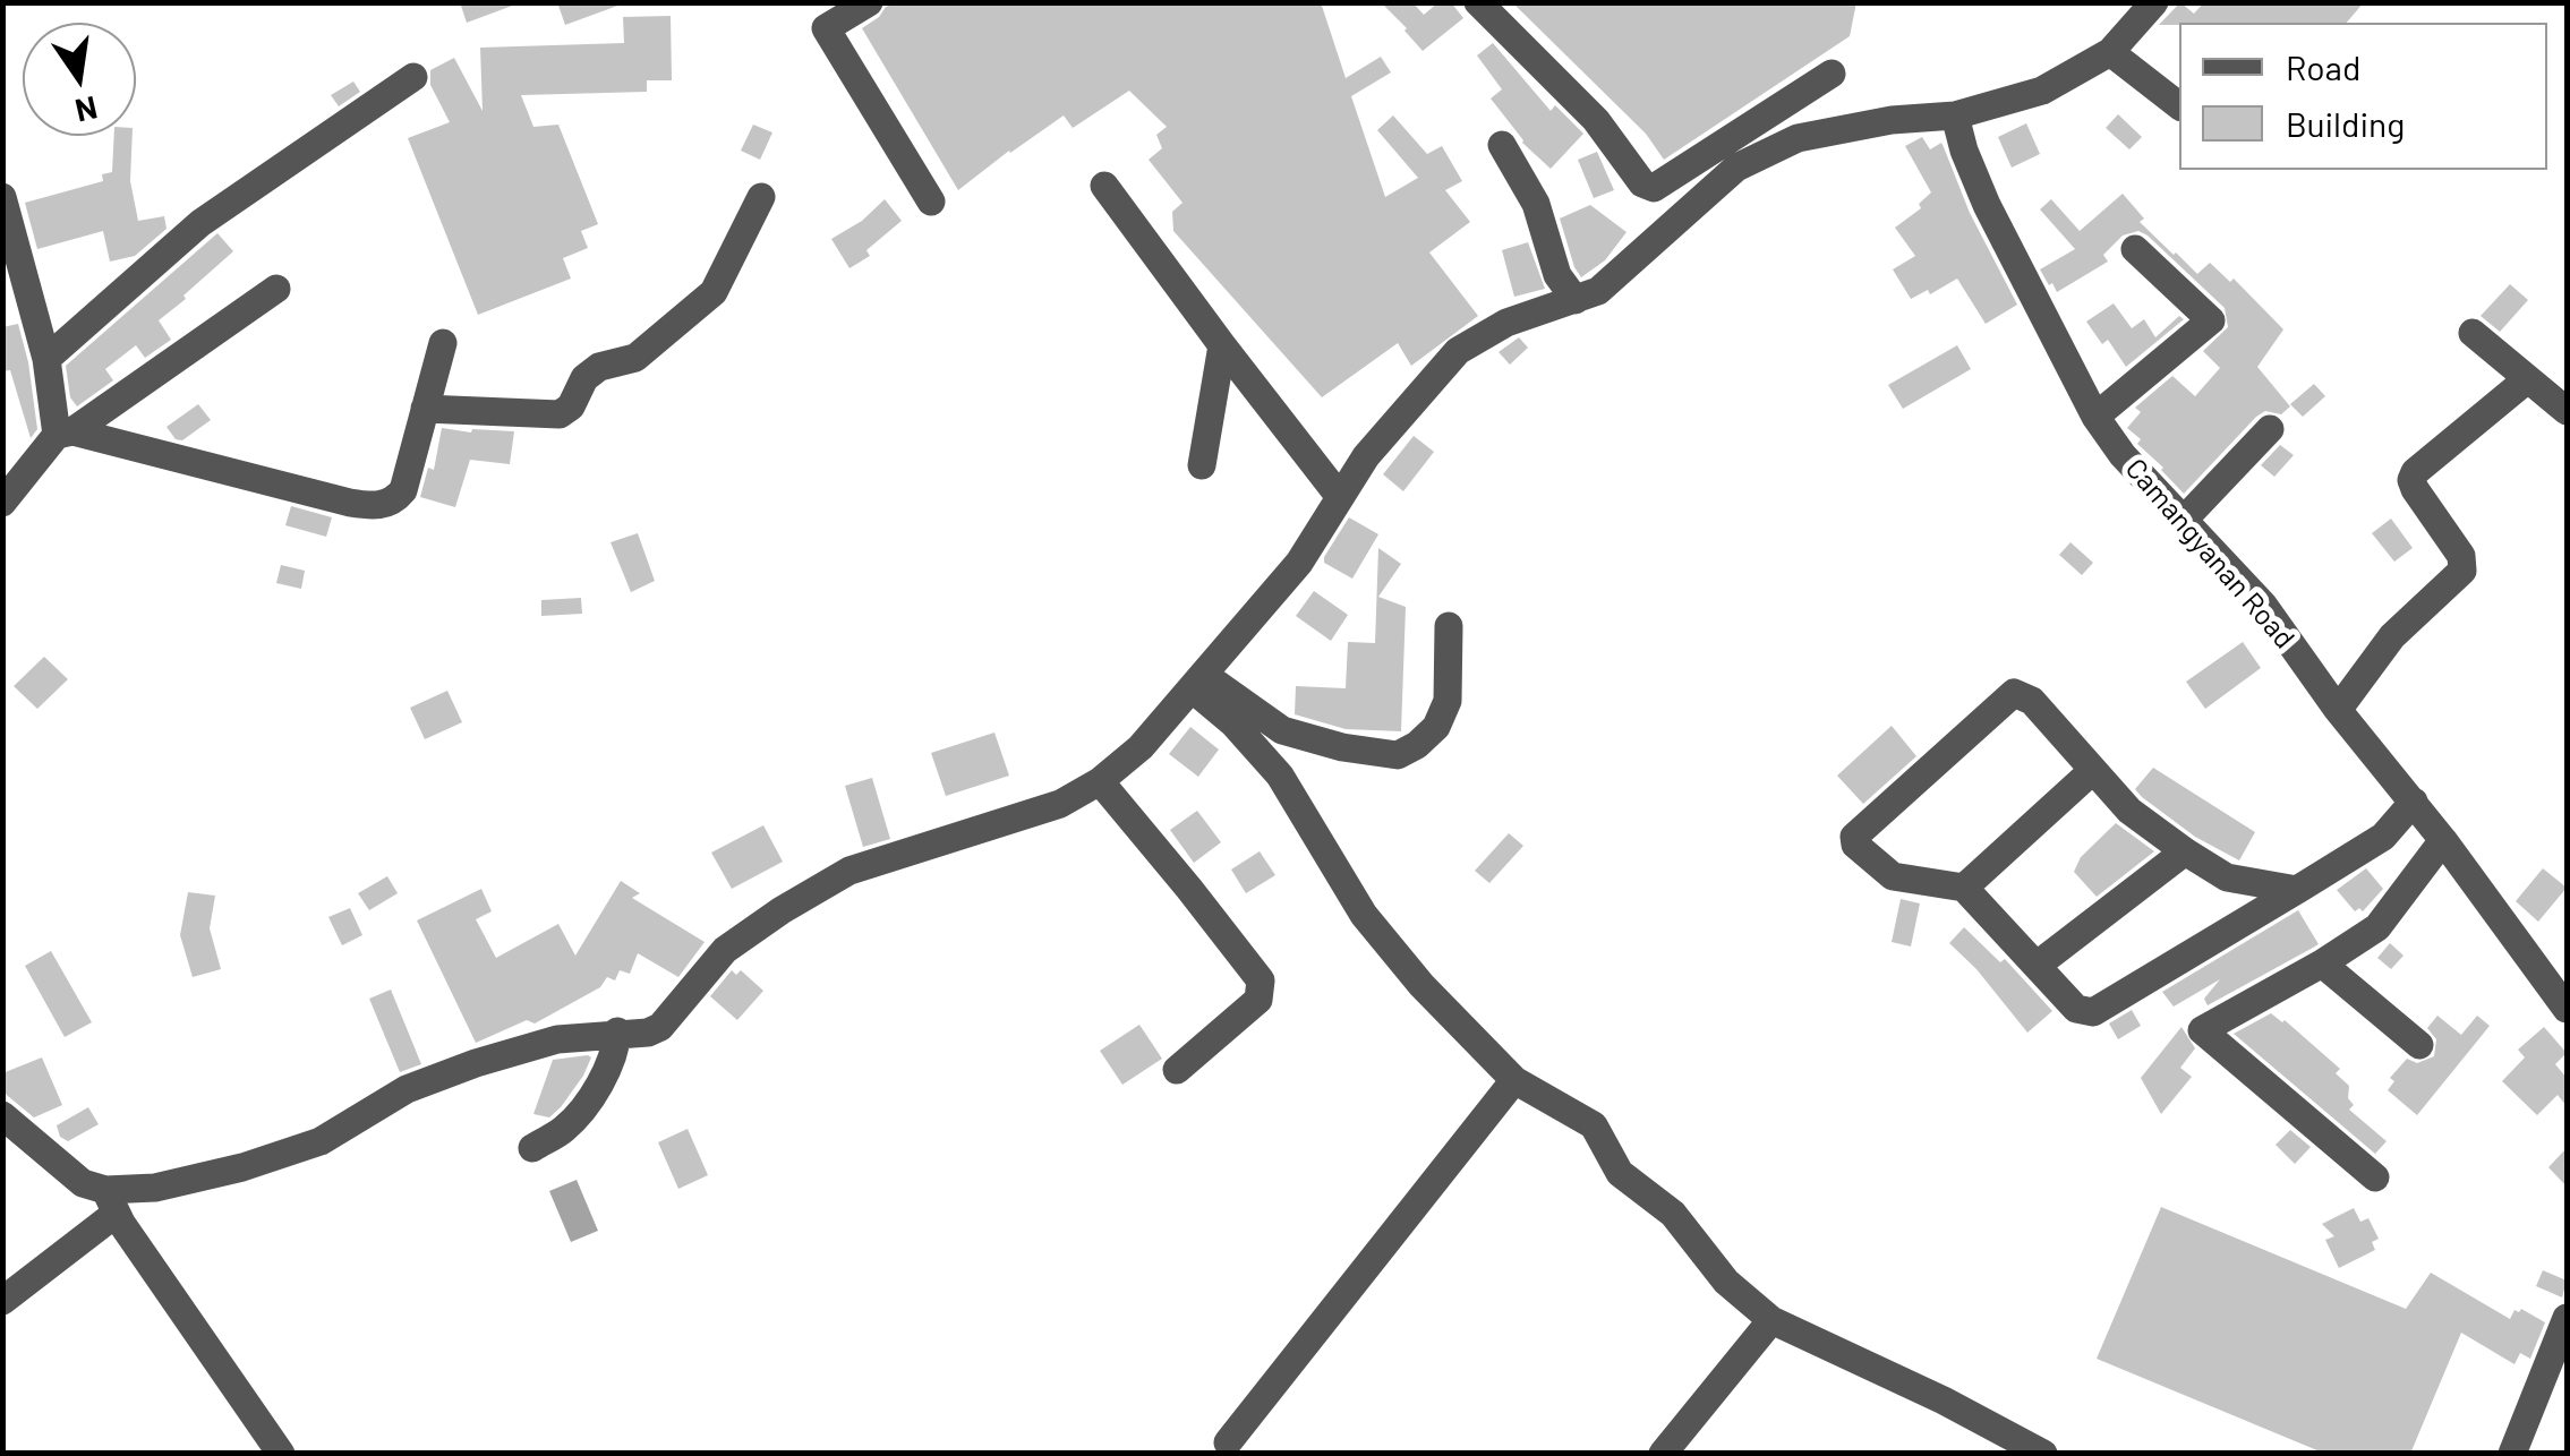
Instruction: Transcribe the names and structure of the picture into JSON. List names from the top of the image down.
{
  "streets": {
    "street": ["Camangyanan Road"]
  },
  "legend": ["Road", "Building"],
  "north": "bottom"
}
